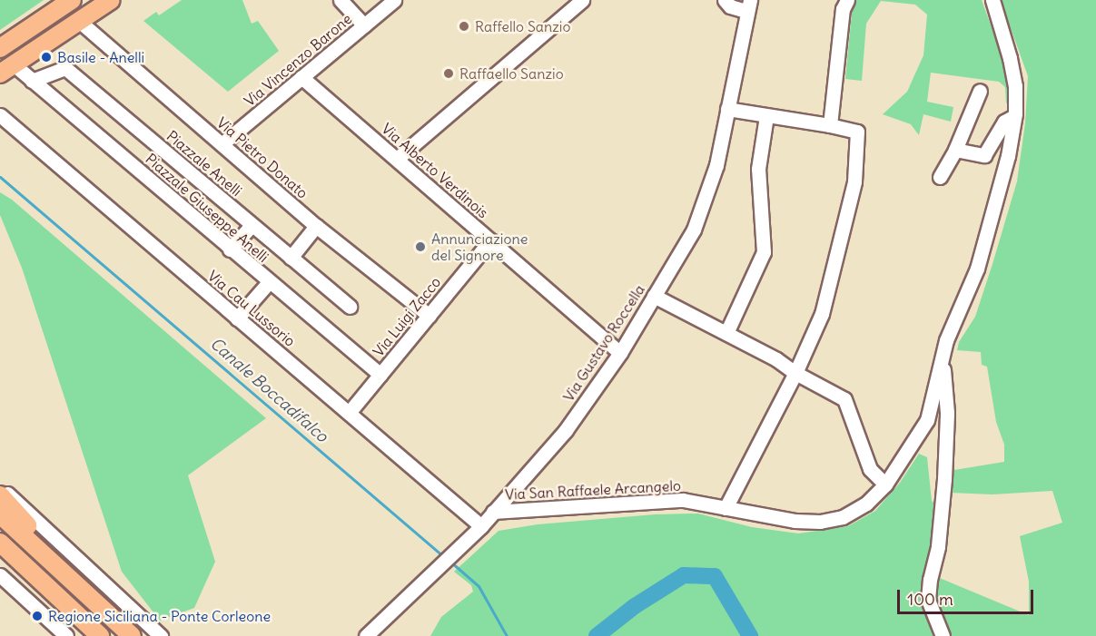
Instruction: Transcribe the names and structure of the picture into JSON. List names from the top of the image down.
{
  "streets": {
    "street": [
      "Via Vincenzo Barone",
      "Via Pietro Donato",
      "Piazzale Anelli",
      "Via Alberto Verdinois",
      "Piazzale Giuseppe Anelli",
      "Via Cau Lussorio",
      "Via Luigi Zacco",
      "Via Gustavo Roccella",
      "Via San Raffaele Arcangelo"
    ]
  },
  "crossings": [
    ["Via Vincenzo Barone", "Via Pietro Donato"],
    ["Via Vincenzo Barone", "Via Alberto Verdinois"],
    ["Via Pietro Donato", "Via Luigi Zacco"],
    ["Piazzale Anelli", "Piazzale Giuseppe Anelli"],
    ["Via Alberto Verdinois", "Via Luigi Zacco"],
    ["Via Alberto Verdinois", "Via Gustavo Roccella"],
    ["Piazzale Giuseppe Anelli", "Via Luigi Zacco"],
    ["Via Cau Lussorio", "Via Luigi Zacco"],
    ["Via Cau Lussorio", "Via Gustavo Roccella"],
    ["Via Gustavo Roccella", "Via San Raffaele Arcangelo"]
  ],
  "water": ["Canale Boccadifalco"],
  "places": [
    "Raffello Sanzio",
    "Basile - Anelli",
    "Raffaello Sanzio",
    "Annunciazione del Signore",
    "Regione Siciliana - Ponte Corleone"
  ],
  "scale_bar": "100 m"
}
